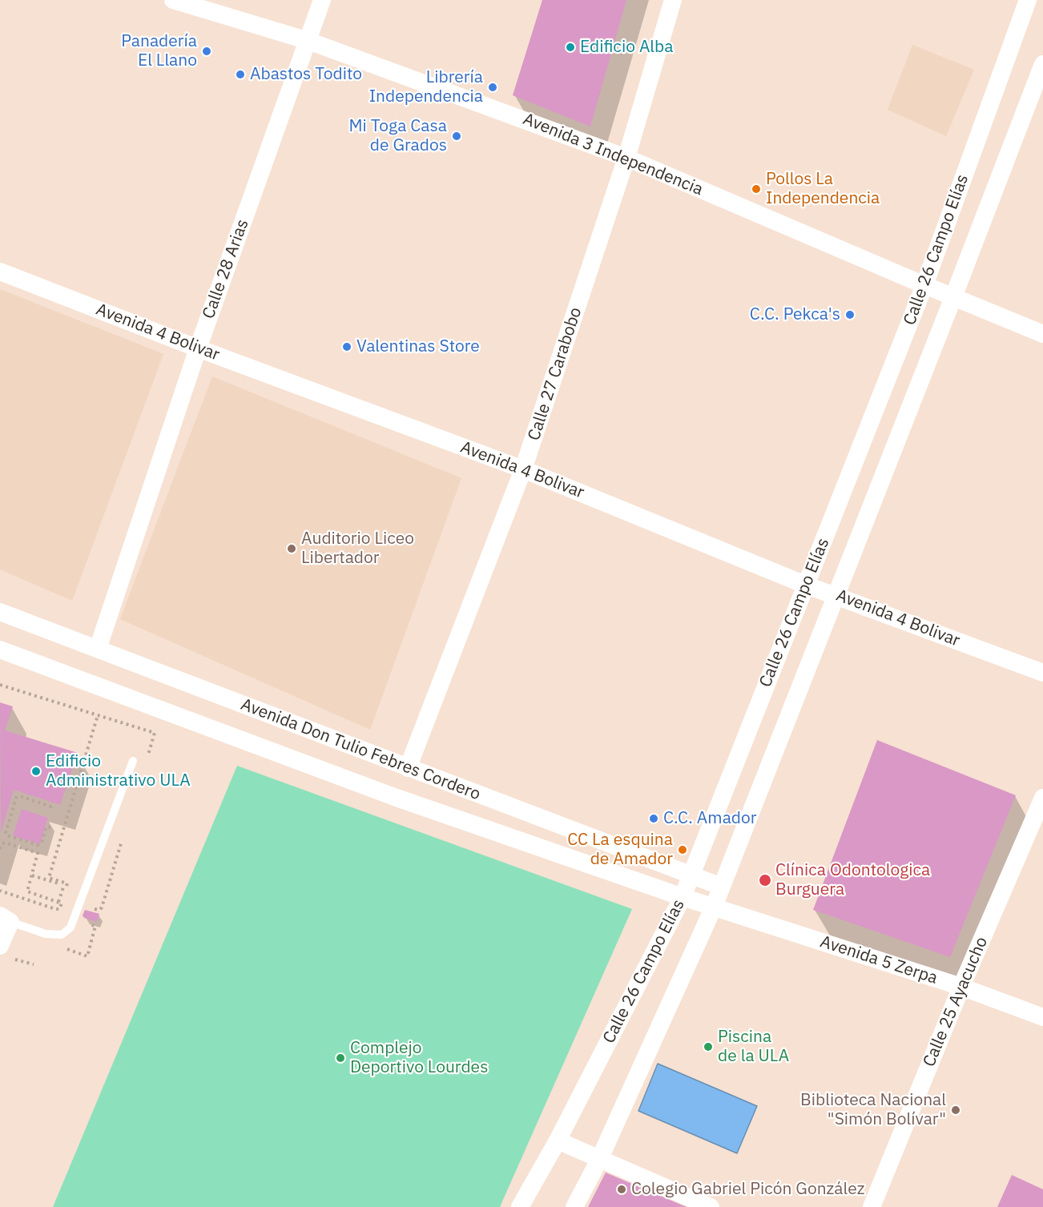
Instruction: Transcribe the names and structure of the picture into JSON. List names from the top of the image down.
{
  "streets": {
    "street": [
      "Avenida 3 Independencia",
      "Calle 26 Campo Elías",
      "Calle 28 Arias",
      "Avenida 4 Bolivar",
      "Calle 27 Carabobo",
      "Avenida Don Tulio Febres Cordero",
      "Avenida 5 Zerpa",
      "Calle 25 Ayacucho"
    ]
  },
  "crossings": [
    ["Avenida 3 Independencia", "Calle 26 Campo Elías"],
    ["Avenida 3 Independencia", "Calle 28 Arias"],
    ["Avenida 3 Independencia", "Calle 27 Carabobo"],
    ["Calle 26 Campo Elías", "Avenida 4 Bolivar"],
    ["Calle 26 Campo Elías", "Avenida Don Tulio Febres Cordero"],
    ["Calle 26 Campo Elías", "Avenida 5 Zerpa"],
    ["Calle 28 Arias", "Avenida 4 Bolivar"],
    ["Calle 28 Arias", "Avenida Don Tulio Febres Cordero"],
    ["Avenida 4 Bolivar", "Calle 27 Carabobo"],
    ["Calle 27 Carabobo", "Avenida Don Tulio Febres Cordero"],
    ["Avenida Don Tulio Febres Cordero", "Avenida 5 Zerpa"],
    ["Avenida 5 Zerpa", "Calle 25 Ayacucho"]
  ],
  "places": [
    "Edificio Alba",
    "Panadería El Llano",
    "Abastos Todito",
    "Librería Independencia",
    "Mi Toga Casa de Grados",
    "Pollos La Independencia",
    "C.C. Pekca's",
    "Valentinas Store",
    "Auditorio Liceo Libertador",
    "Edificio Administrativo ULA",
    "C.C. Amador",
    "CC La esquina de Amador",
    "Clínica Odontologica Burguera",
    "Piscina de la ULA",
    "Complejo Deportivo Lourdes",
    "Biblioteca Nacional \"Simón Bolívar\"",
    "Colegio Gabriel Picón González"
  ]
}
